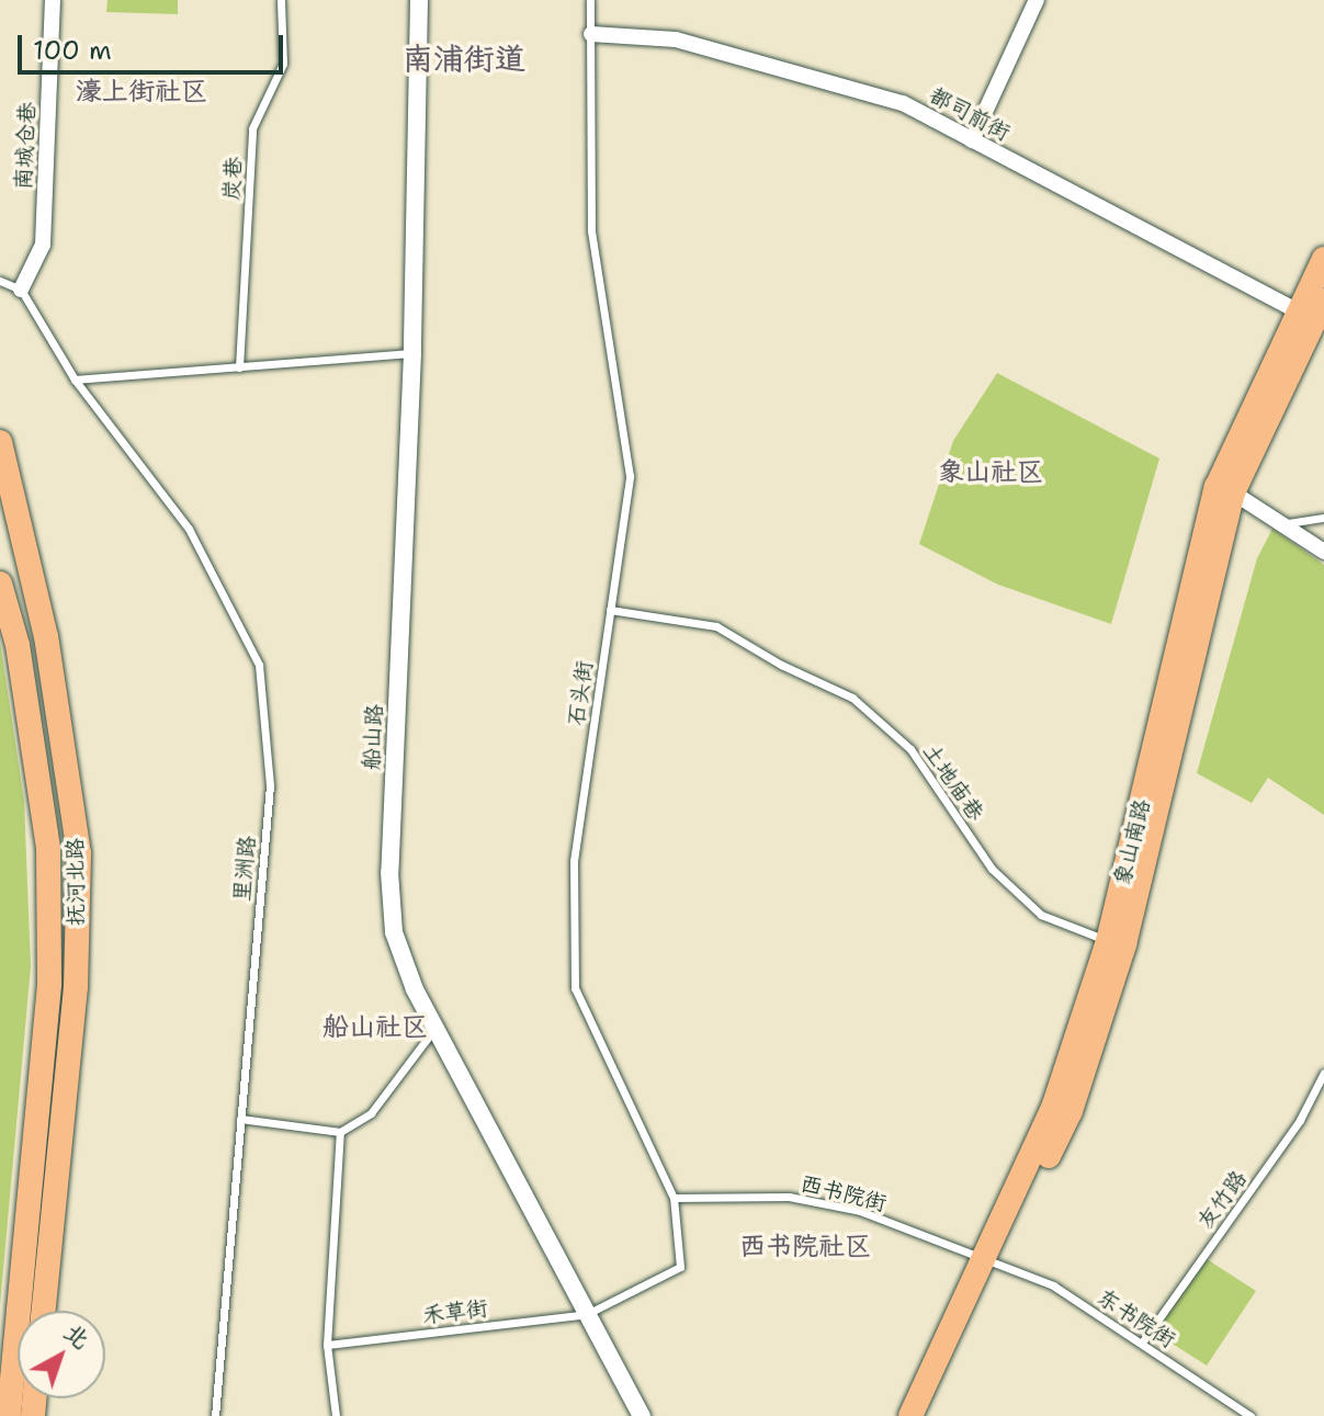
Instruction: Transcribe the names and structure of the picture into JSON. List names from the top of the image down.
{
  "streets": {
    "main road": ["象山南路", "抚河北路"],
    "street": ["都司前街", "南城仓巷", "船山路"],
    "lane": [
      "炭巷",
      "石头街",
      "土地庙巷",
      "里洲路",
      "西书院街",
      "友竹路",
      "禾草街",
      "东书院街"
    ]
  },
  "crossings": [
    ["都司前街", "石头街"],
    ["都司前街", "象山南路"],
    ["南城仓巷", "里洲路"],
    ["石头街", "船山路"],
    ["石头街", "土地庙巷"],
    ["石头街", "西书院街"],
    ["石头街", "禾草街"],
    ["船山路", "禾草街"],
    ["土地庙巷", "象山南路"],
    ["象山南路", "西书院街"],
    ["象山南路", "东书院街"],
    ["西书院街", "东书院街"],
    ["友竹路", "东书院街"]
  ],
  "districts": [
    "南浦街道",
    "濠上街社区",
    "象山社区",
    "船山社区",
    "西书院社区"
  ],
  "scale_bar": "100 m",
  "north": "top right"
}
